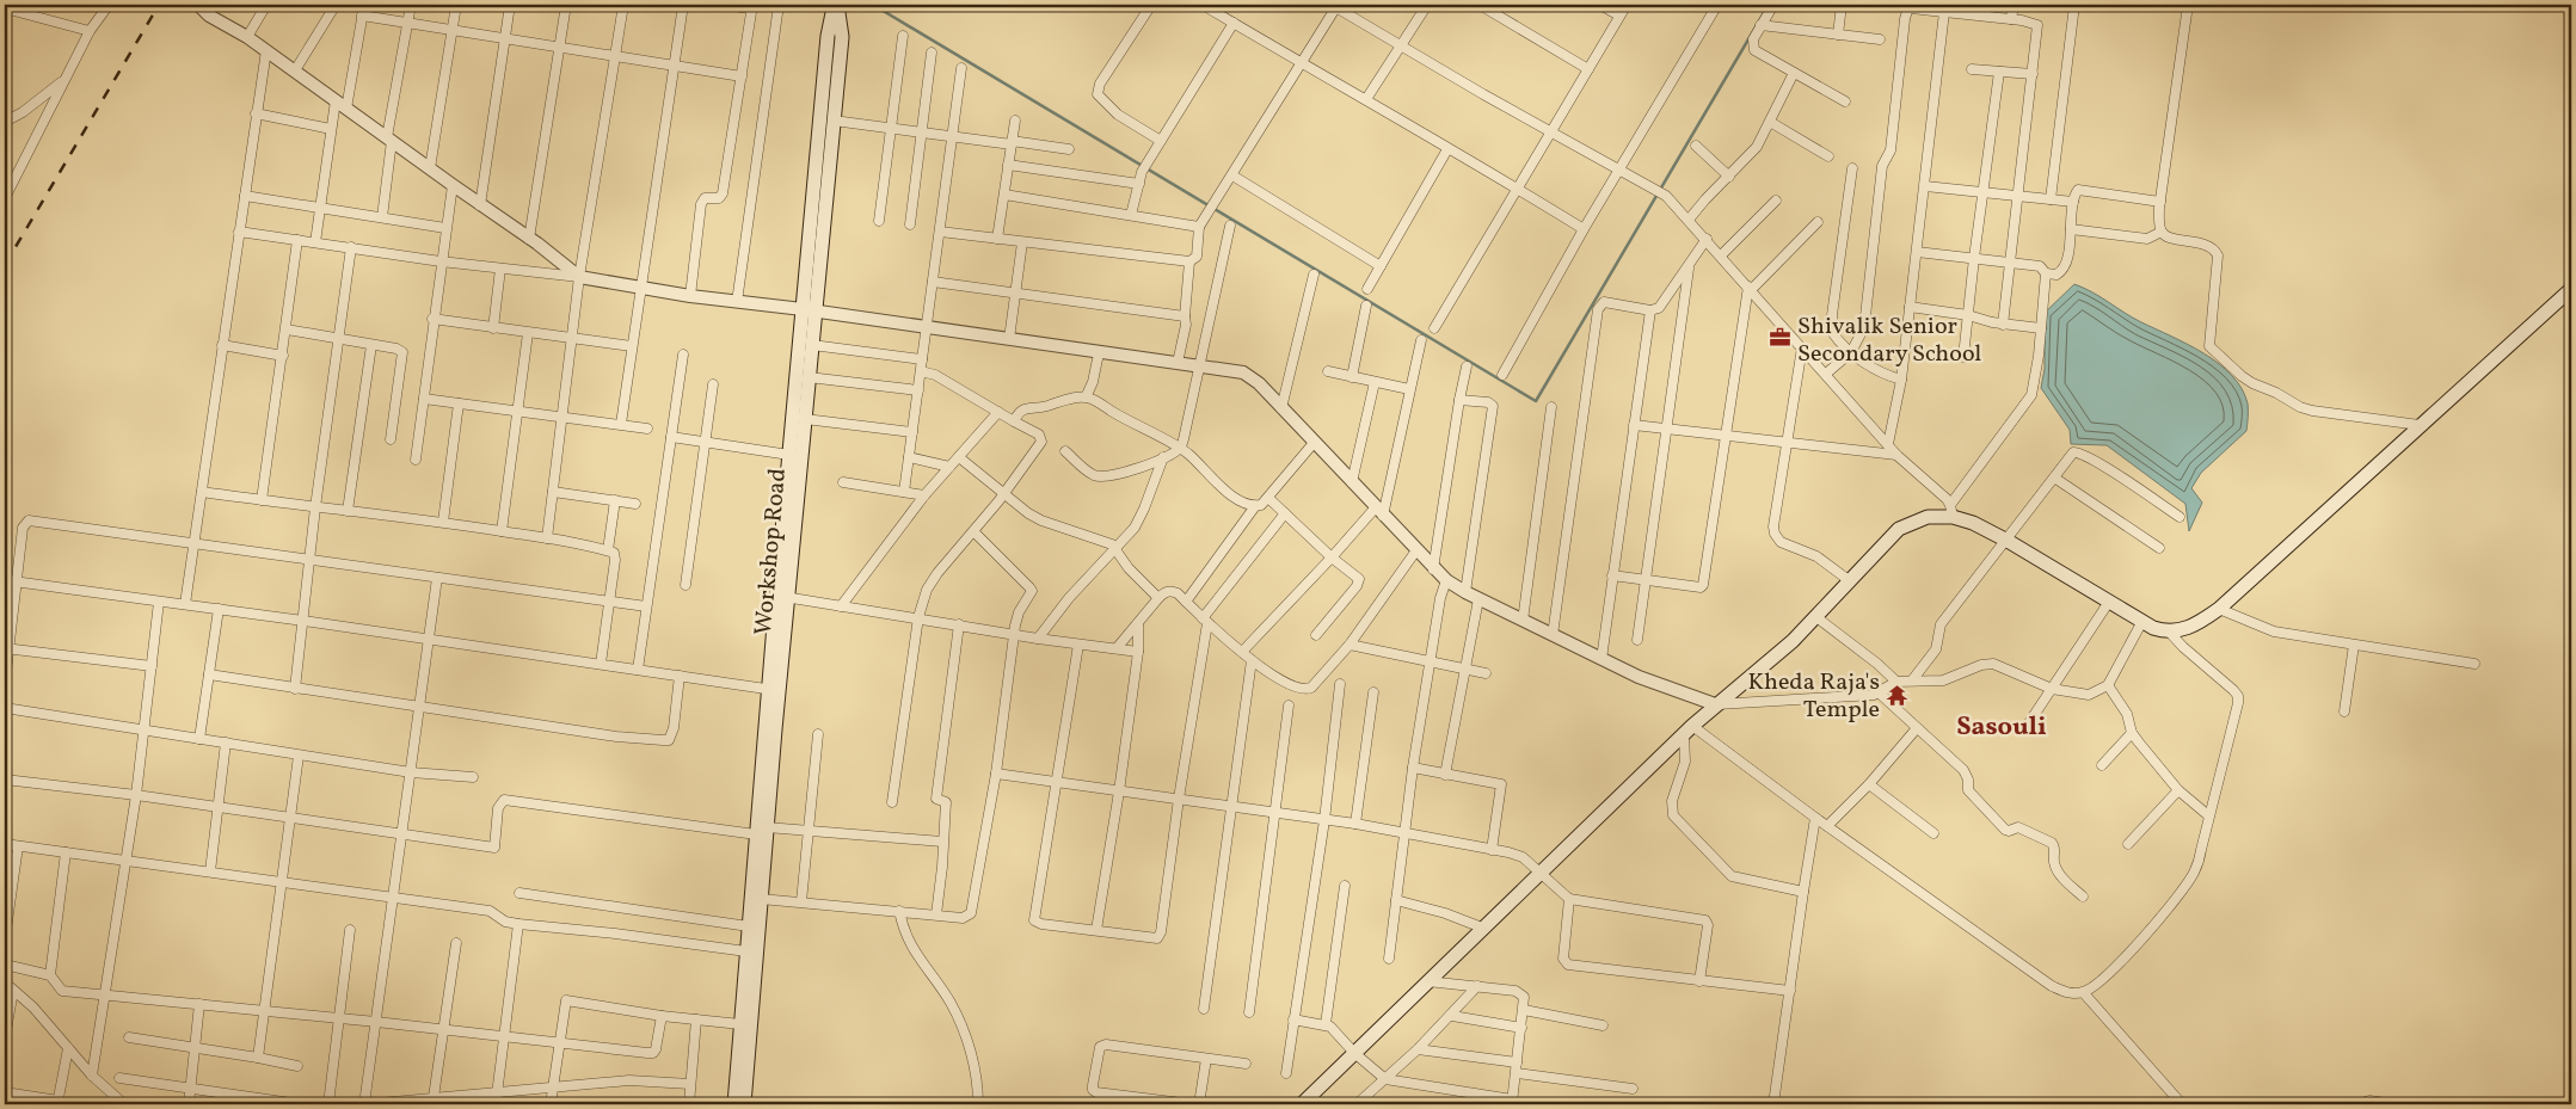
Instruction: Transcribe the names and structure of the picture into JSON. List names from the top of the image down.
{
  "streets": {
    "main road": ["Workshop Road"]
  },
  "districts": ["Sasouli"],
  "places": {
    "office": ["Shivalik Senior Secondary School"],
    "temple": ["Kheda Raja's Temple"]
  }
}
